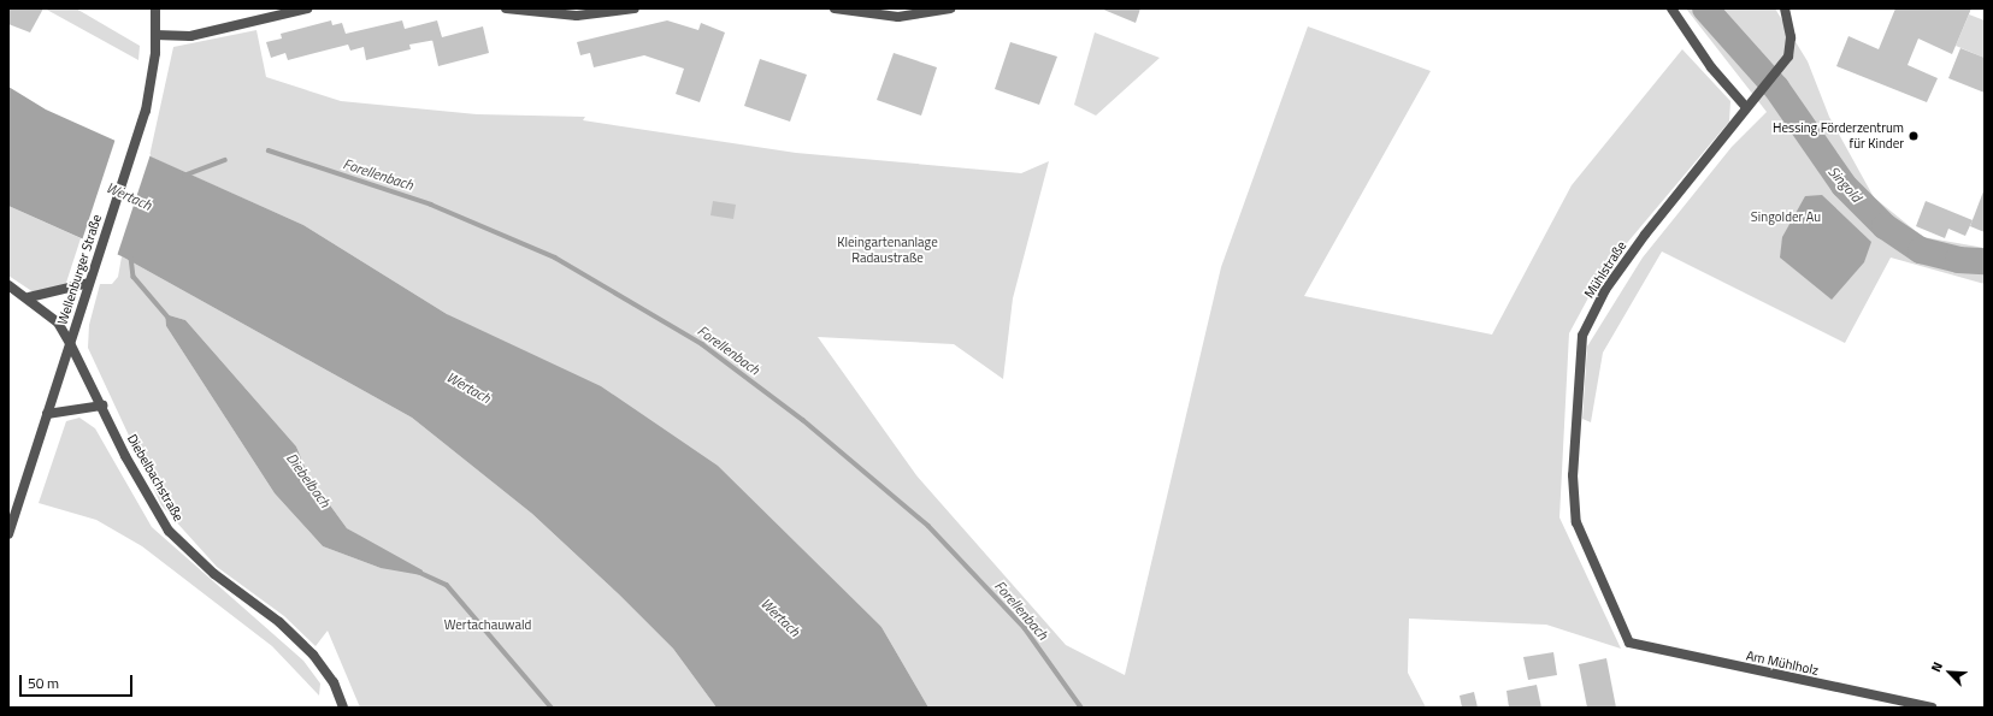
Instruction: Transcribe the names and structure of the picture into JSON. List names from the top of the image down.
{
  "streets": {
    "street": [
      "Wellenburger Straße",
      "Mühlstraße",
      "Diebelbachstraße",
      "Am Mühlholz"
    ]
  },
  "crossings": [
    ["Wellenburger Straße", "Diebelbachstraße"],
    ["Mühlstraße", "Am Mühlholz"]
  ],
  "water": [
    "Forellenbach",
    "Singold",
    "Wertach",
    "Diebelbach"
  ],
  "parks": ["Singolder Au", "Kleingartenanlage Radaustraße", "Wertachauwald"],
  "places": ["Hessing Förderzentrum für Kinder"],
  "scale_bar": "50 m",
  "north": "top left"
}
